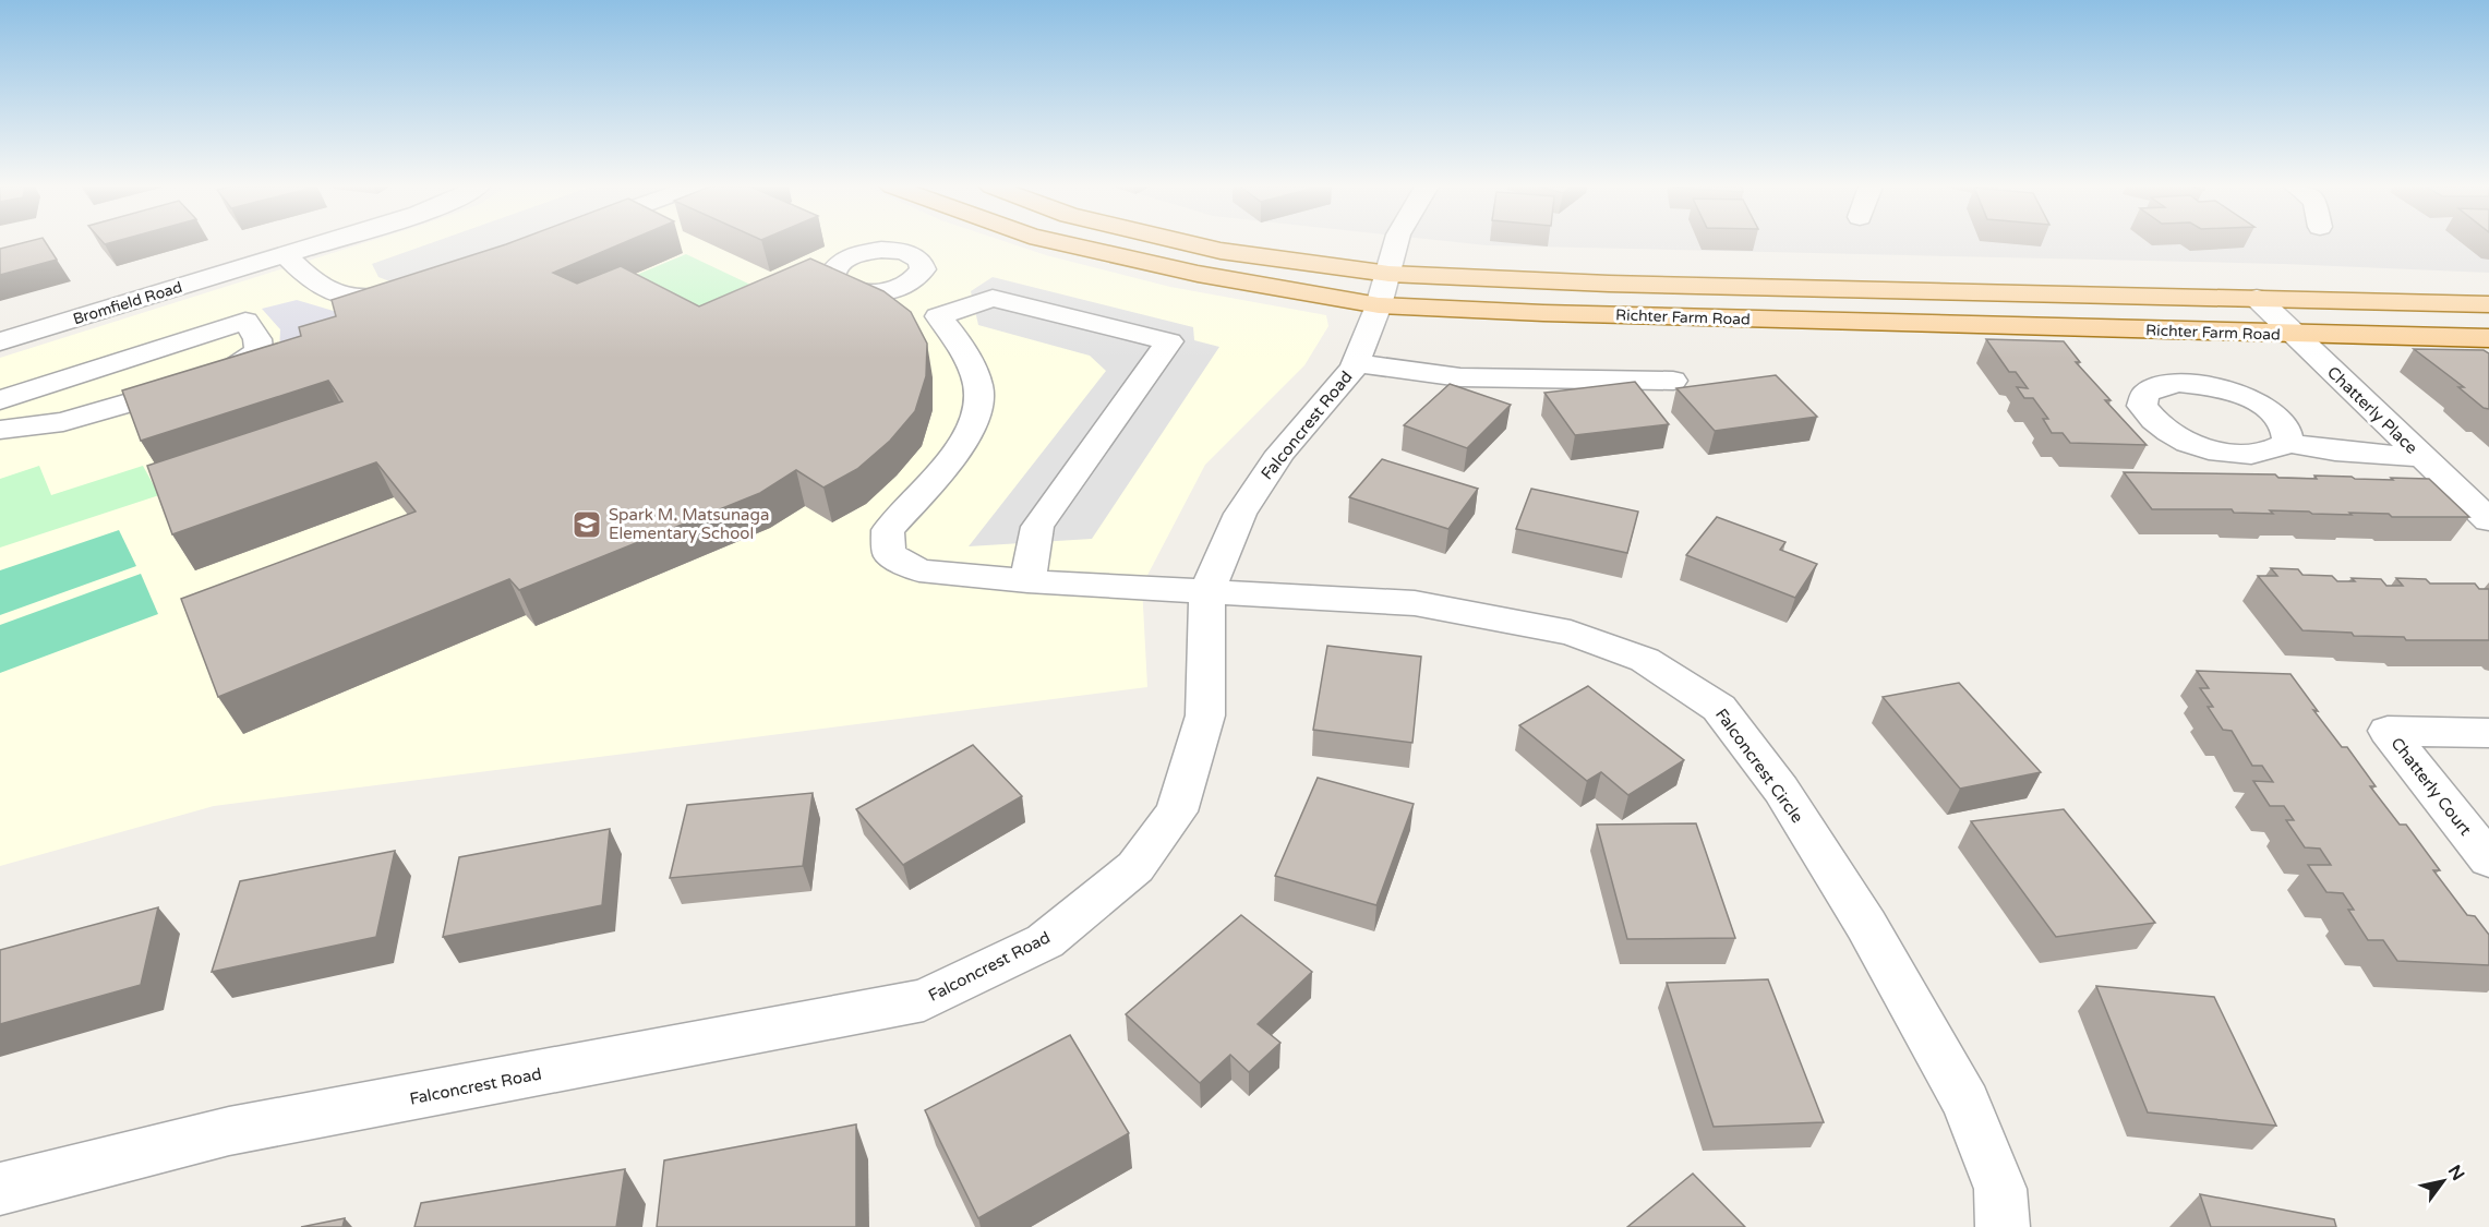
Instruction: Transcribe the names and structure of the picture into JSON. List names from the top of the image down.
{
  "streets": {
    "main road": ["Richter Farm Road"],
    "street": [
      "Bromfield Road",
      "Chatterly Place",
      "Falconcrest Road",
      "Falconcrest Circle",
      "Chatterly Court"
    ]
  },
  "crossings": [
    ["Richter Farm Road", "Chatterly Place"],
    ["Richter Farm Road", "Falconcrest Road"],
    ["Falconcrest Road", "Falconcrest Circle"]
  ],
  "places": {
    "school or university": ["Spark M. Matsunaga Elementary School"]
  },
  "north": "top right"
}
